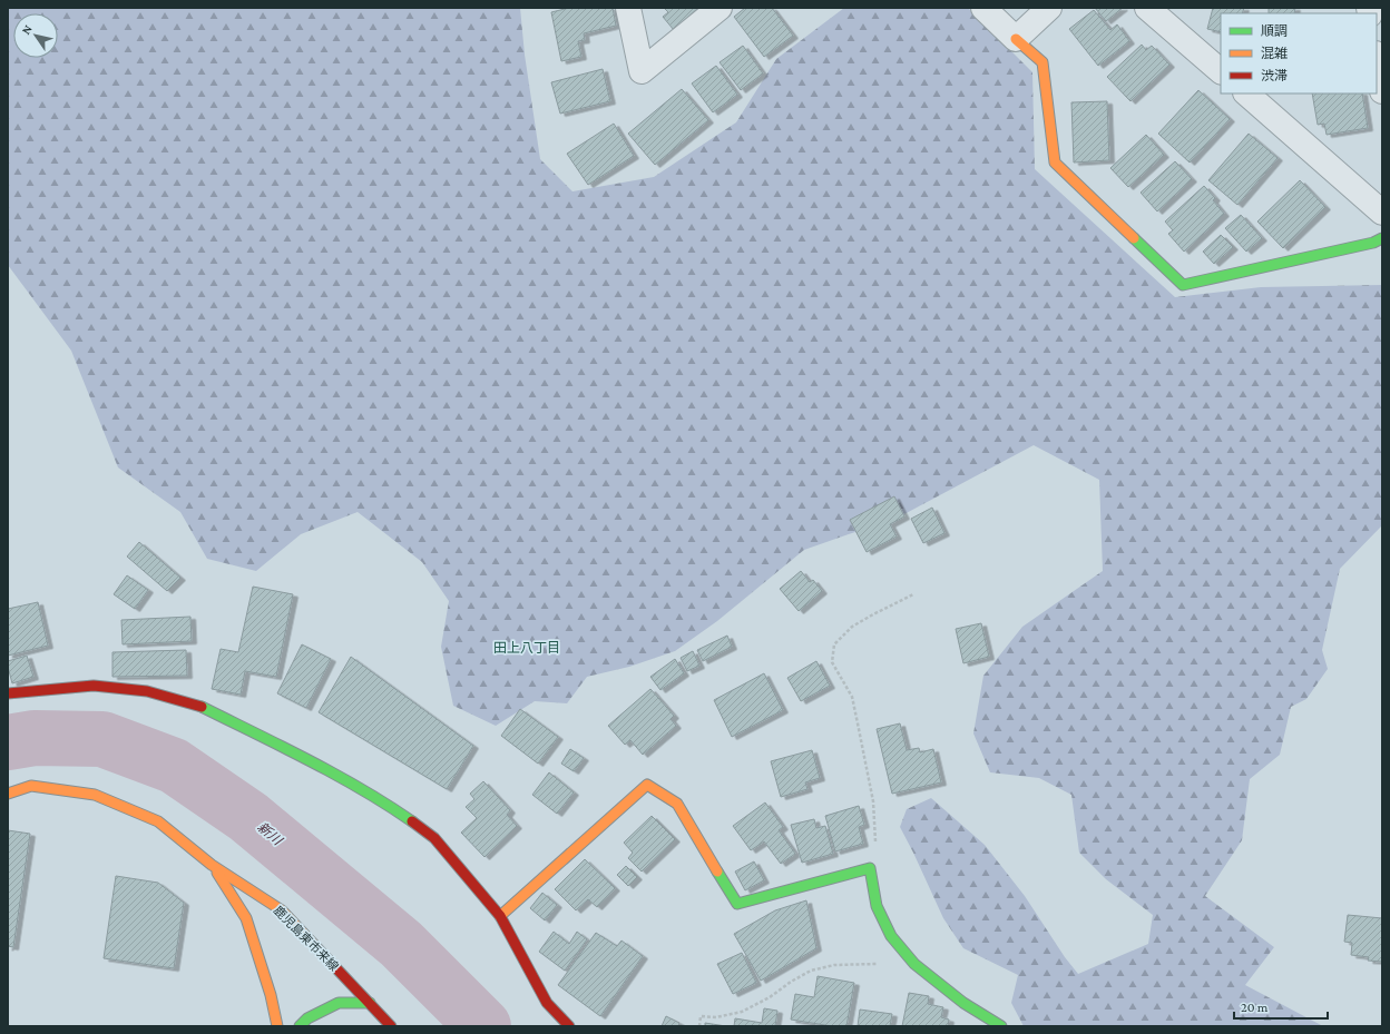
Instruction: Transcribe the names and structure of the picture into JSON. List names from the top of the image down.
{
  "streets": {
    "street": ["鹿児島東市来線"]
  },
  "districts": ["田上八丁目"],
  "water": ["新川"],
  "legend": ["順調", "混雑", "渋滞"],
  "scale_bar": "20 m",
  "north": "top left"
}
